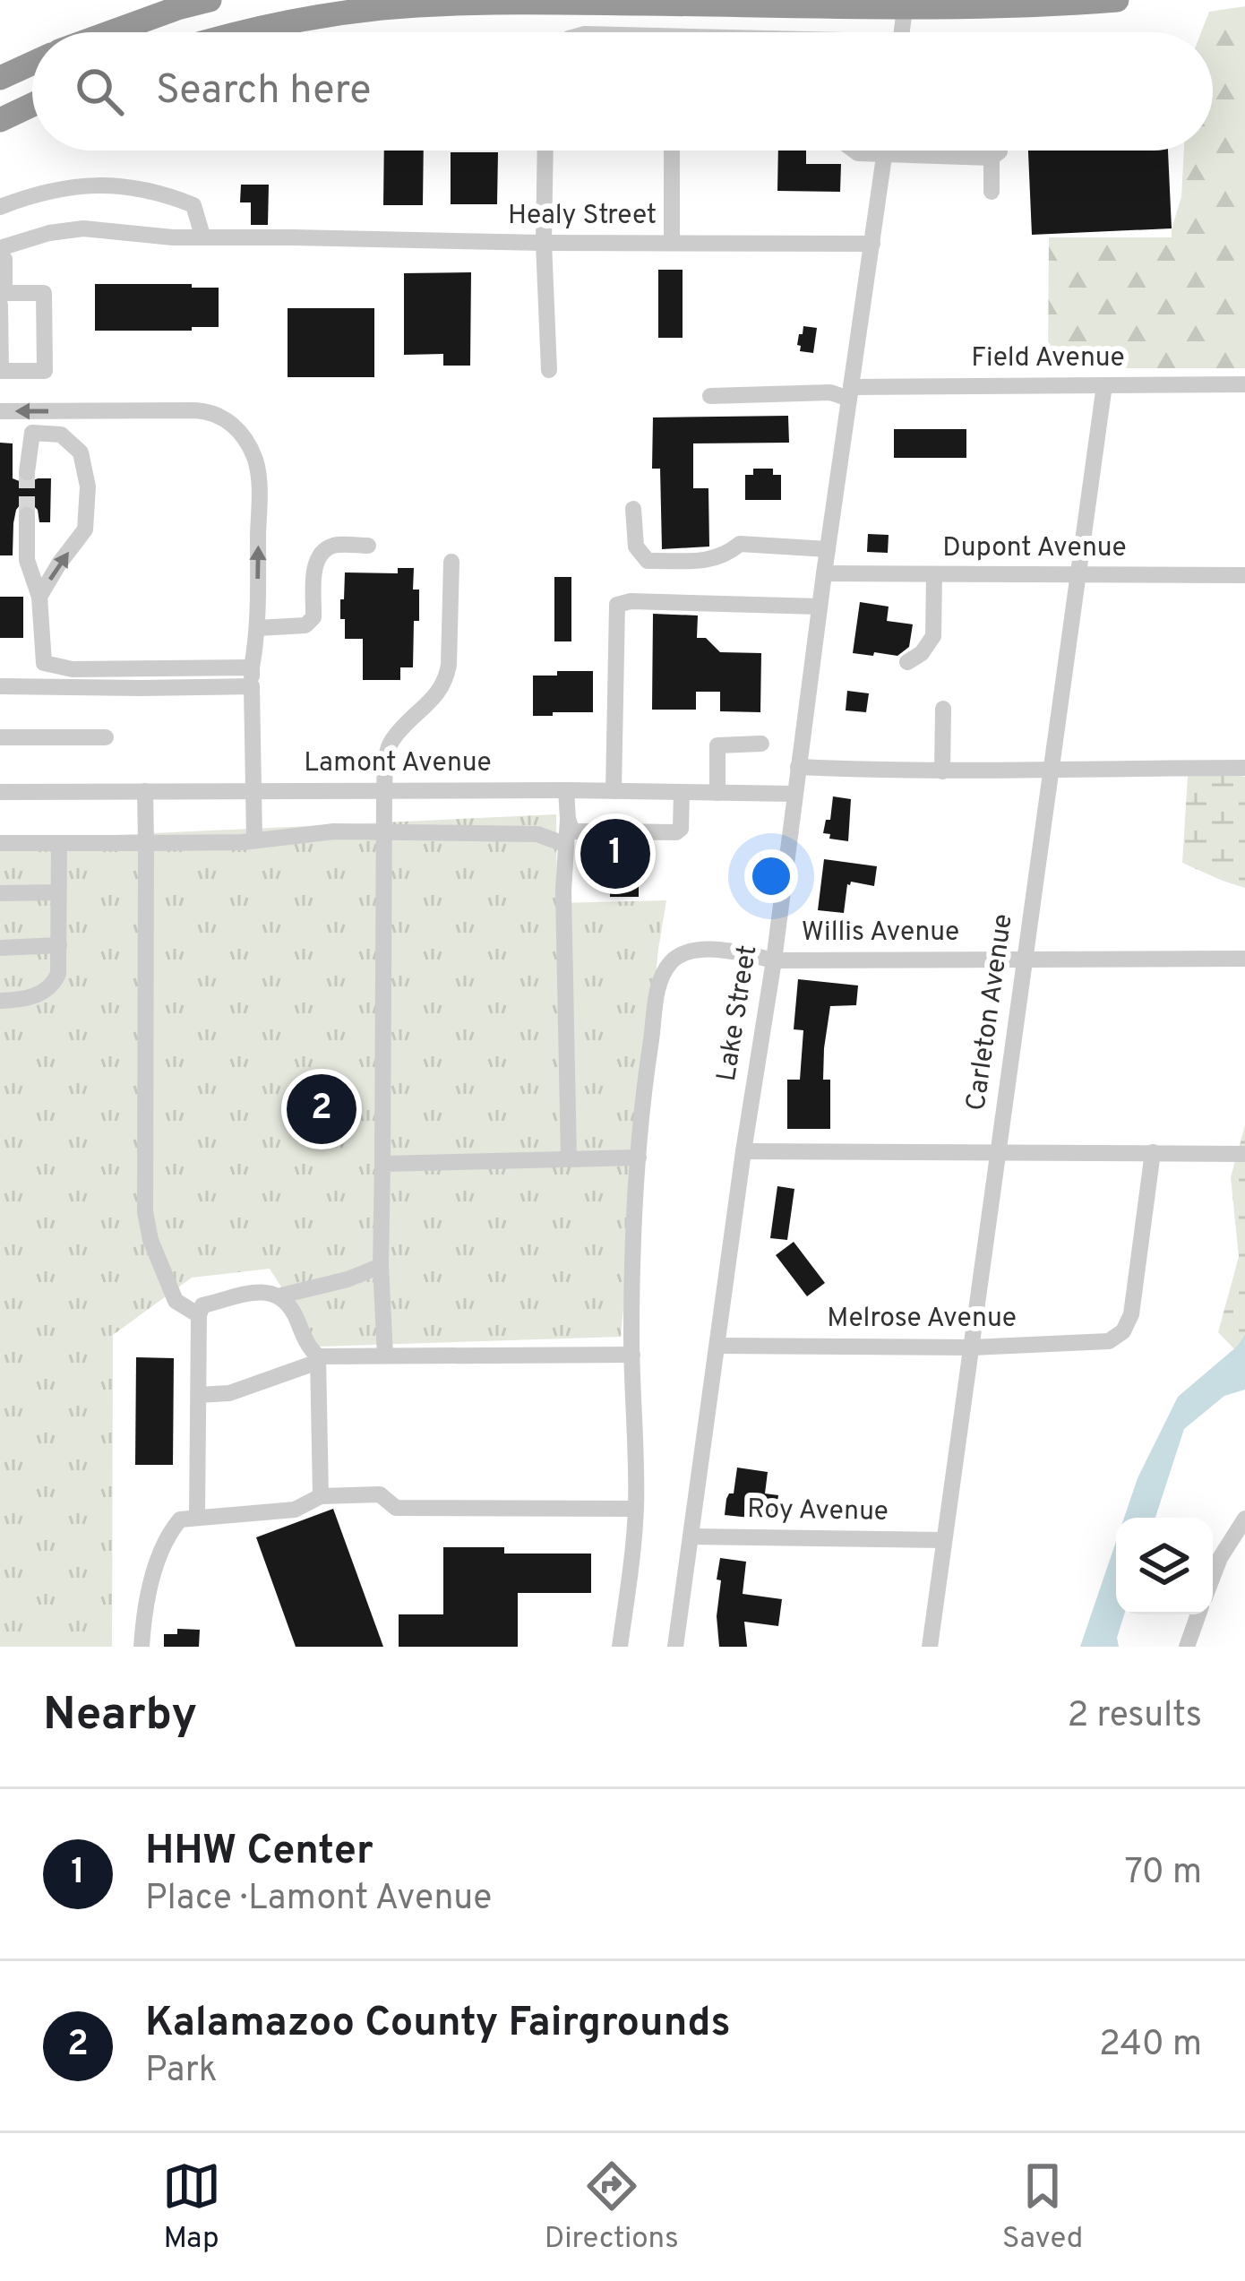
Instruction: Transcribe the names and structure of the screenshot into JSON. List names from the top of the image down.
{
  "streets": {
    "street": [
      "Healy Street",
      "Field Avenue",
      "Dupont Avenue",
      "Lamont Avenue",
      "Willis Avenue",
      "Carleton Avenue",
      "Lake Street",
      "Melrose Avenue",
      "Roy Avenue"
    ]
  },
  "crossings": [
    ["Healy Street", "Lake Street"],
    ["Field Avenue", "Carleton Avenue"],
    ["Field Avenue", "Lake Street"],
    ["Dupont Avenue", "Carleton Avenue"],
    ["Dupont Avenue", "Lake Street"],
    ["Lamont Avenue", "Lake Street"],
    ["Willis Avenue", "Carleton Avenue"],
    ["Willis Avenue", "Lake Street"],
    ["Carleton Avenue", "Melrose Avenue"],
    ["Carleton Avenue", "Roy Avenue"],
    ["Lake Street", "Melrose Avenue"],
    ["Lake Street", "Roy Avenue"]
  ],
  "page": {
    "search": "Search here",
    "pins": ["1", "2"],
    "heading": ["Nearby", "2 results"],
    "list": [
      {
        "mark": "1",
        "name": "HHW Center",
        "note": "Place · Lamont Avenue",
        "value": "70 m"
      },
      {
        "mark": "2",
        "name": "Kalamazoo County Fairgrounds",
        "note": "Park",
        "value": "240 m"
      }
    ],
    "nav": ["Map", "Directions", "Saved"]
  }
}
